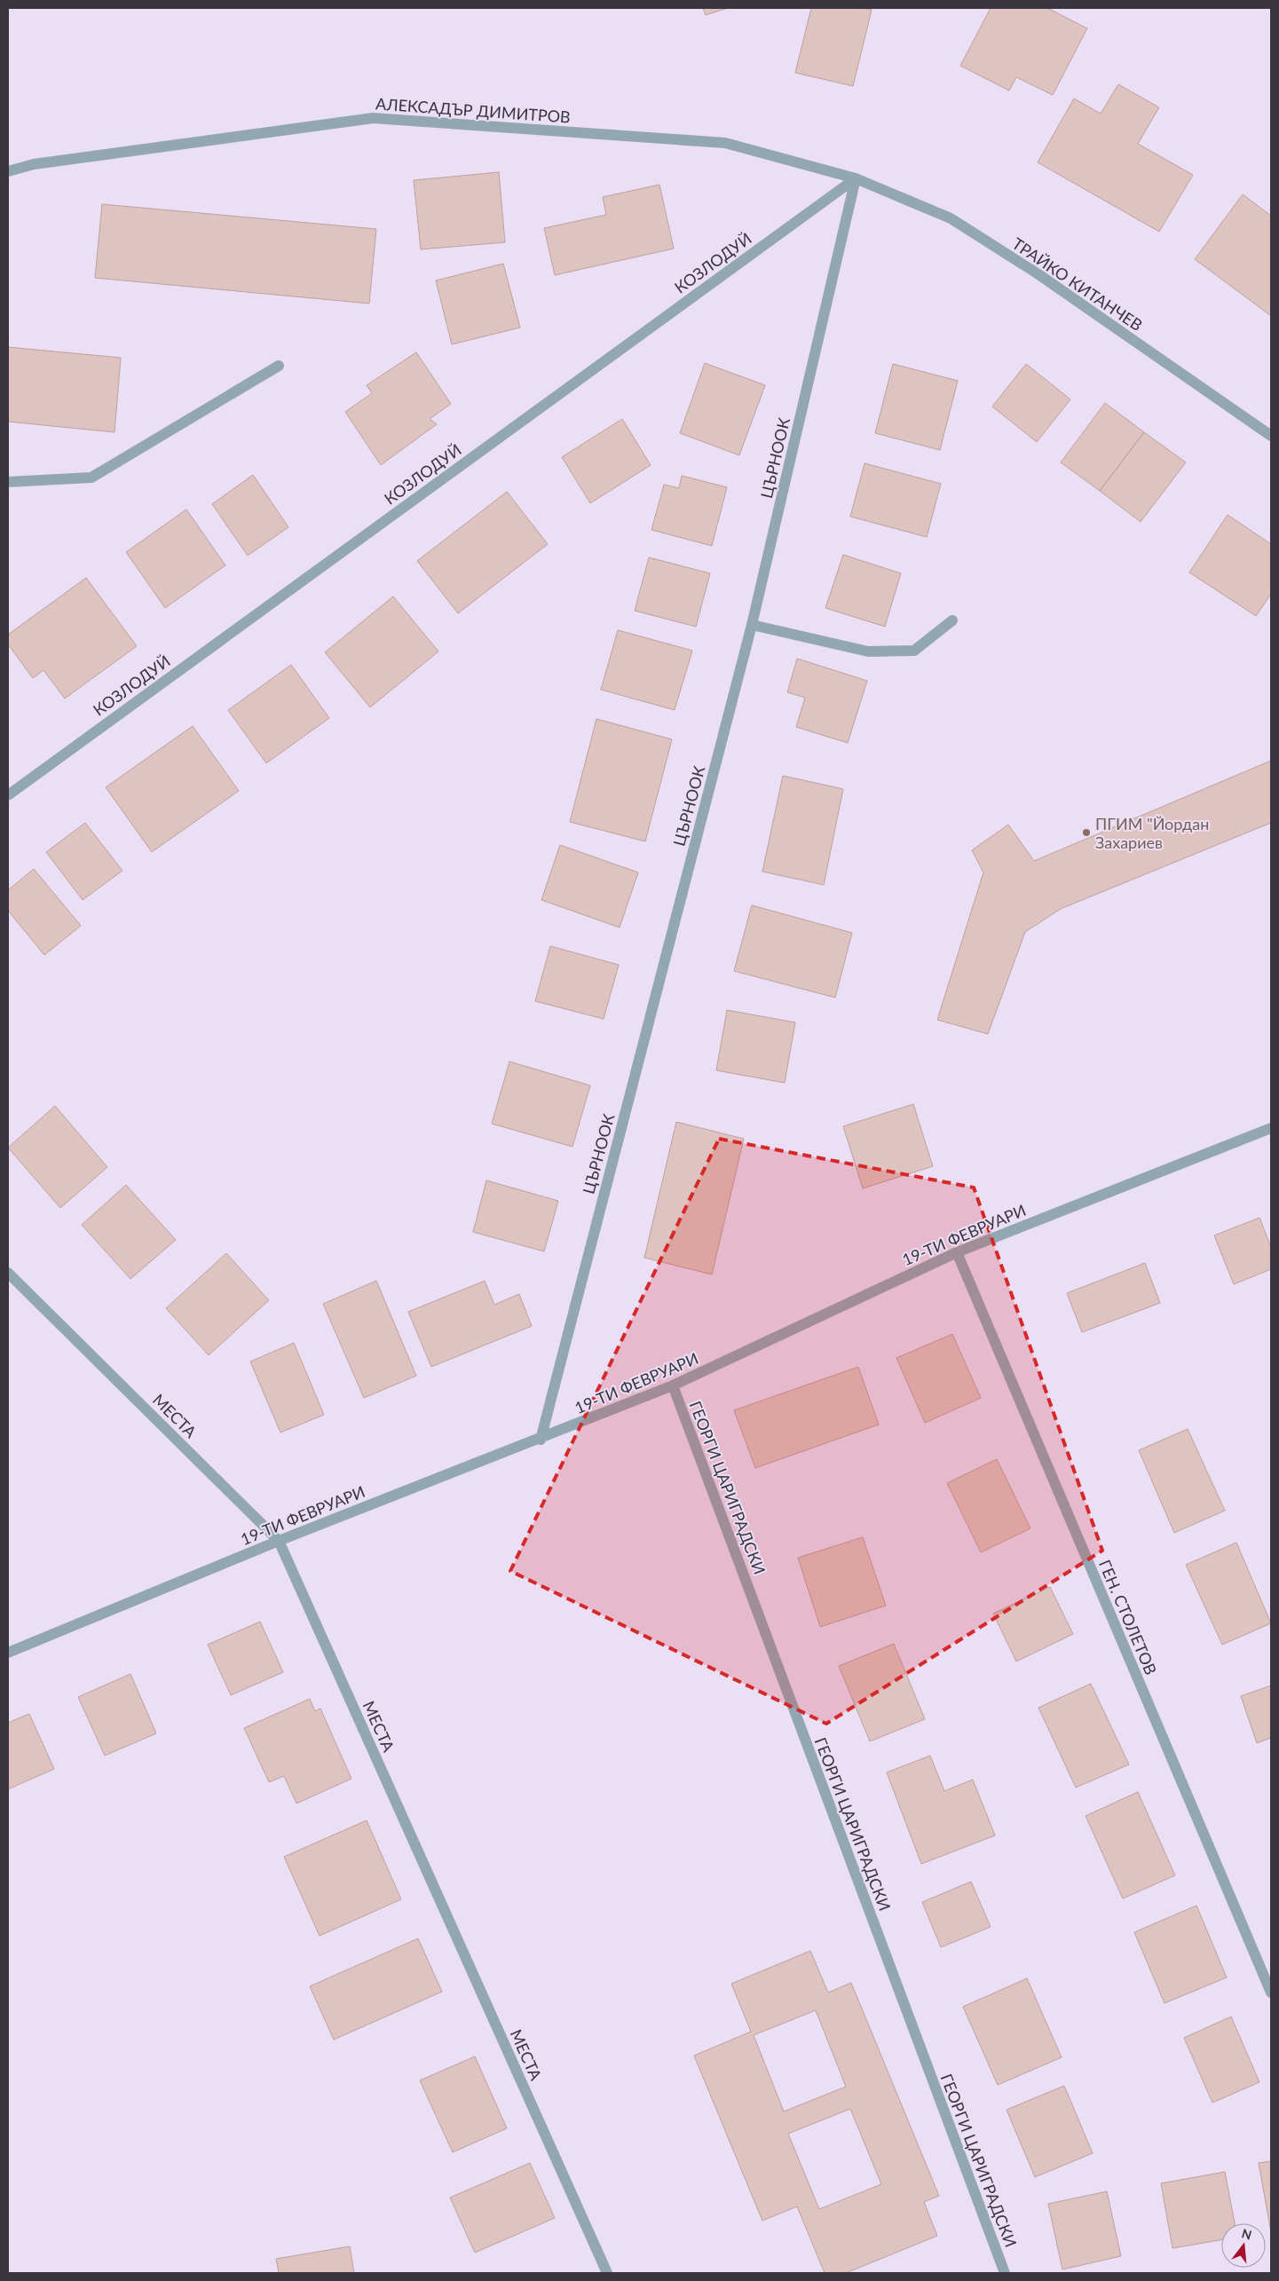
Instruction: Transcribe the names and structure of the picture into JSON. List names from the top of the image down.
{
  "streets": {
    "street": [
      "АЛЕКСАДЪР ДИМИТРОВ",
      "КОЗЛОДУЙ",
      "ТРАЙКО КИТАНЧЕВ",
      "ЦЪРНООК",
      "19-ТИ ФЕВРУАРИ",
      "МЕСТА",
      "ГЕОРГИ ЦАРИГРАДСКИ",
      "ГЕН. СТОЛЕТОВ"
    ]
  },
  "crossings": [
    ["АЛЕКСАДЪР ДИМИТРОВ", "КОЗЛОДУЙ"],
    ["АЛЕКСАДЪР ДИМИТРОВ", "ТРАЙКО КИТАНЧЕВ"],
    ["АЛЕКСАДЪР ДИМИТРОВ", "ЦЪРНООК"],
    ["КОЗЛОДУЙ", "ТРАЙКО КИТАНЧЕВ"],
    ["КОЗЛОДУЙ", "ЦЪРНООК"],
    ["ТРАЙКО КИТАНЧЕВ", "ЦЪРНООК"],
    ["ЦЪРНООК", "19-ТИ ФЕВРУАРИ"],
    ["19-ТИ ФЕВРУАРИ", "МЕСТА"],
    ["19-ТИ ФЕВРУАРИ", "ГЕОРГИ ЦАРИГРАДСКИ"],
    ["19-ТИ ФЕВРУАРИ", "ГЕН. СТОЛЕТОВ"]
  ],
  "places": ["ПГИМ \"Йордан Захариев"],
  "north": "top"
}
